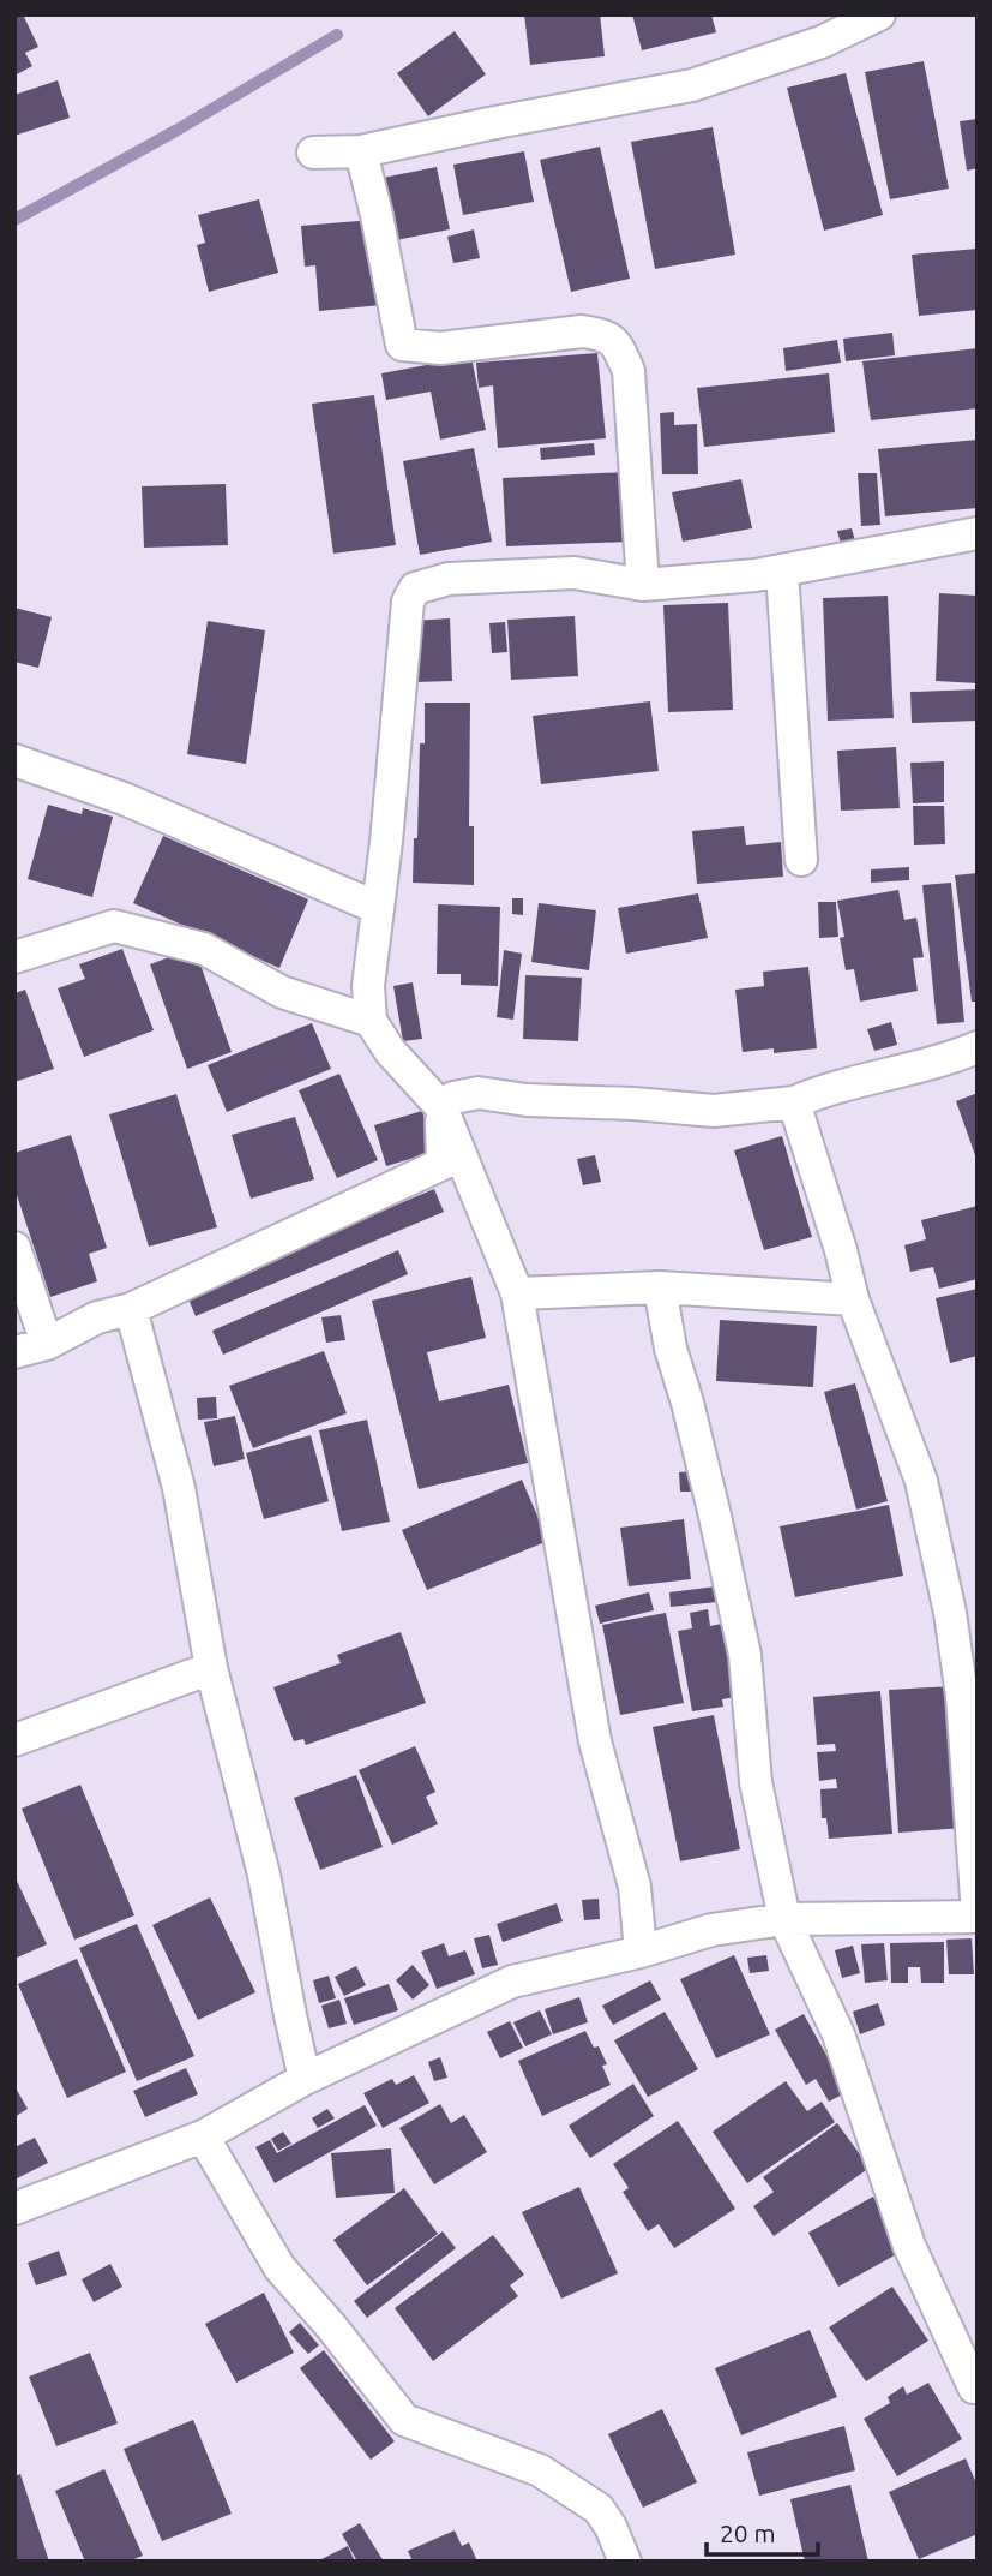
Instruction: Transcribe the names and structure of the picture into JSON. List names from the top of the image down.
{
  "scale_bar": "20 m"
}
